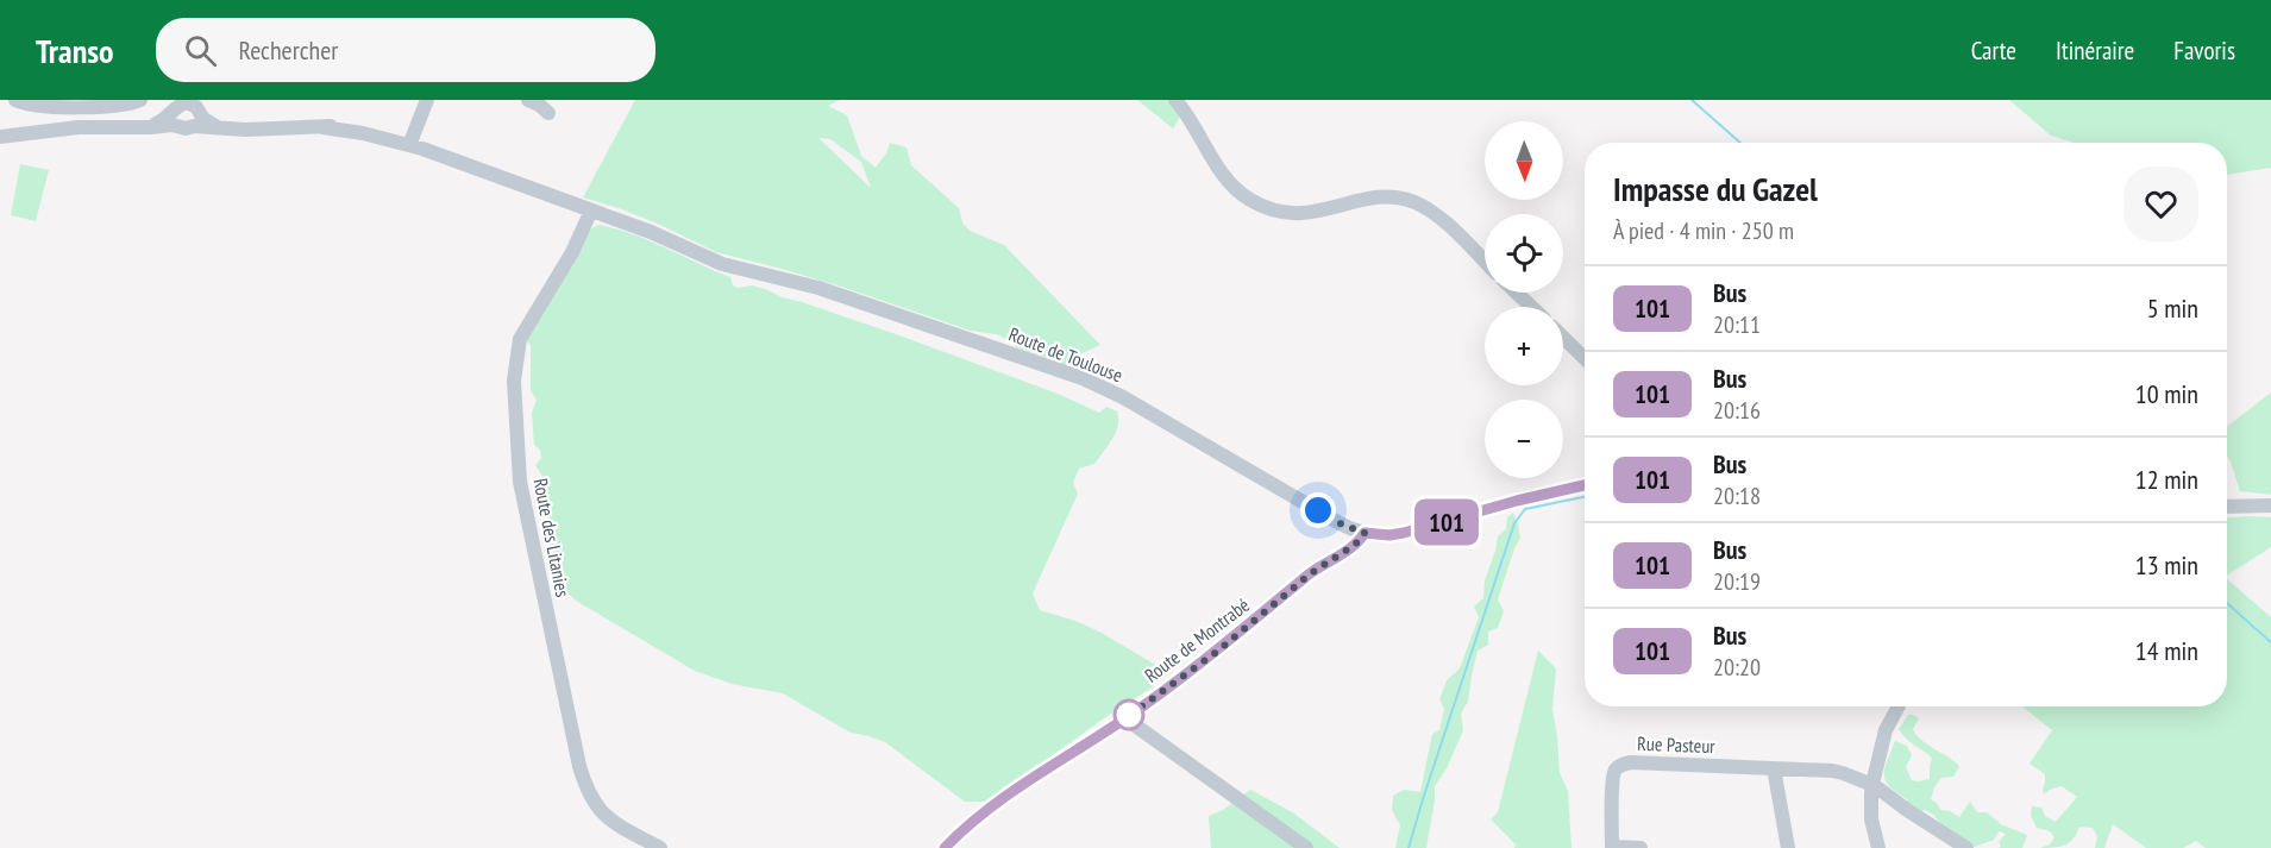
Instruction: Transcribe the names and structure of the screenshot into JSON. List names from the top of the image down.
{
  "streets": {
    "street": [
      "Route de Toulouse",
      "Route des Litanies",
      "Route de Montrabé",
      "Rue Pasteur"
    ]
  },
  "crossings": [
    ["Route de Toulouse", "Route des Litanies"],
    ["Route de Toulouse", "Route de Montrabé"]
  ],
  "lines": ["bus line 101"],
  "north": "bottom",
  "page": {
    "header": "Transo",
    "search": "Rechercher",
    "nav": ["Carte", "Itinéraire", "Favoris"],
    "on_map": "101",
    "map_buttons": ["+", "−"],
    "heading": ["Impasse du Gazel", "À pied · 4 min · 250 m"],
    "list": [
      {
        "mark": "101",
        "name": "Bus",
        "note": "20:11",
        "value": "5 min"
      },
      {
        "mark": "101",
        "name": "Bus",
        "note": "20:16",
        "value": "10 min"
      },
      {
        "mark": "101",
        "name": "Bus",
        "note": "20:18",
        "value": "12 min"
      },
      {
        "mark": "101",
        "name": "Bus",
        "note": "20:19",
        "value": "13 min"
      },
      {
        "mark": "101",
        "name": "Bus",
        "note": "20:20",
        "value": "14 min"
      }
    ]
  }
}
